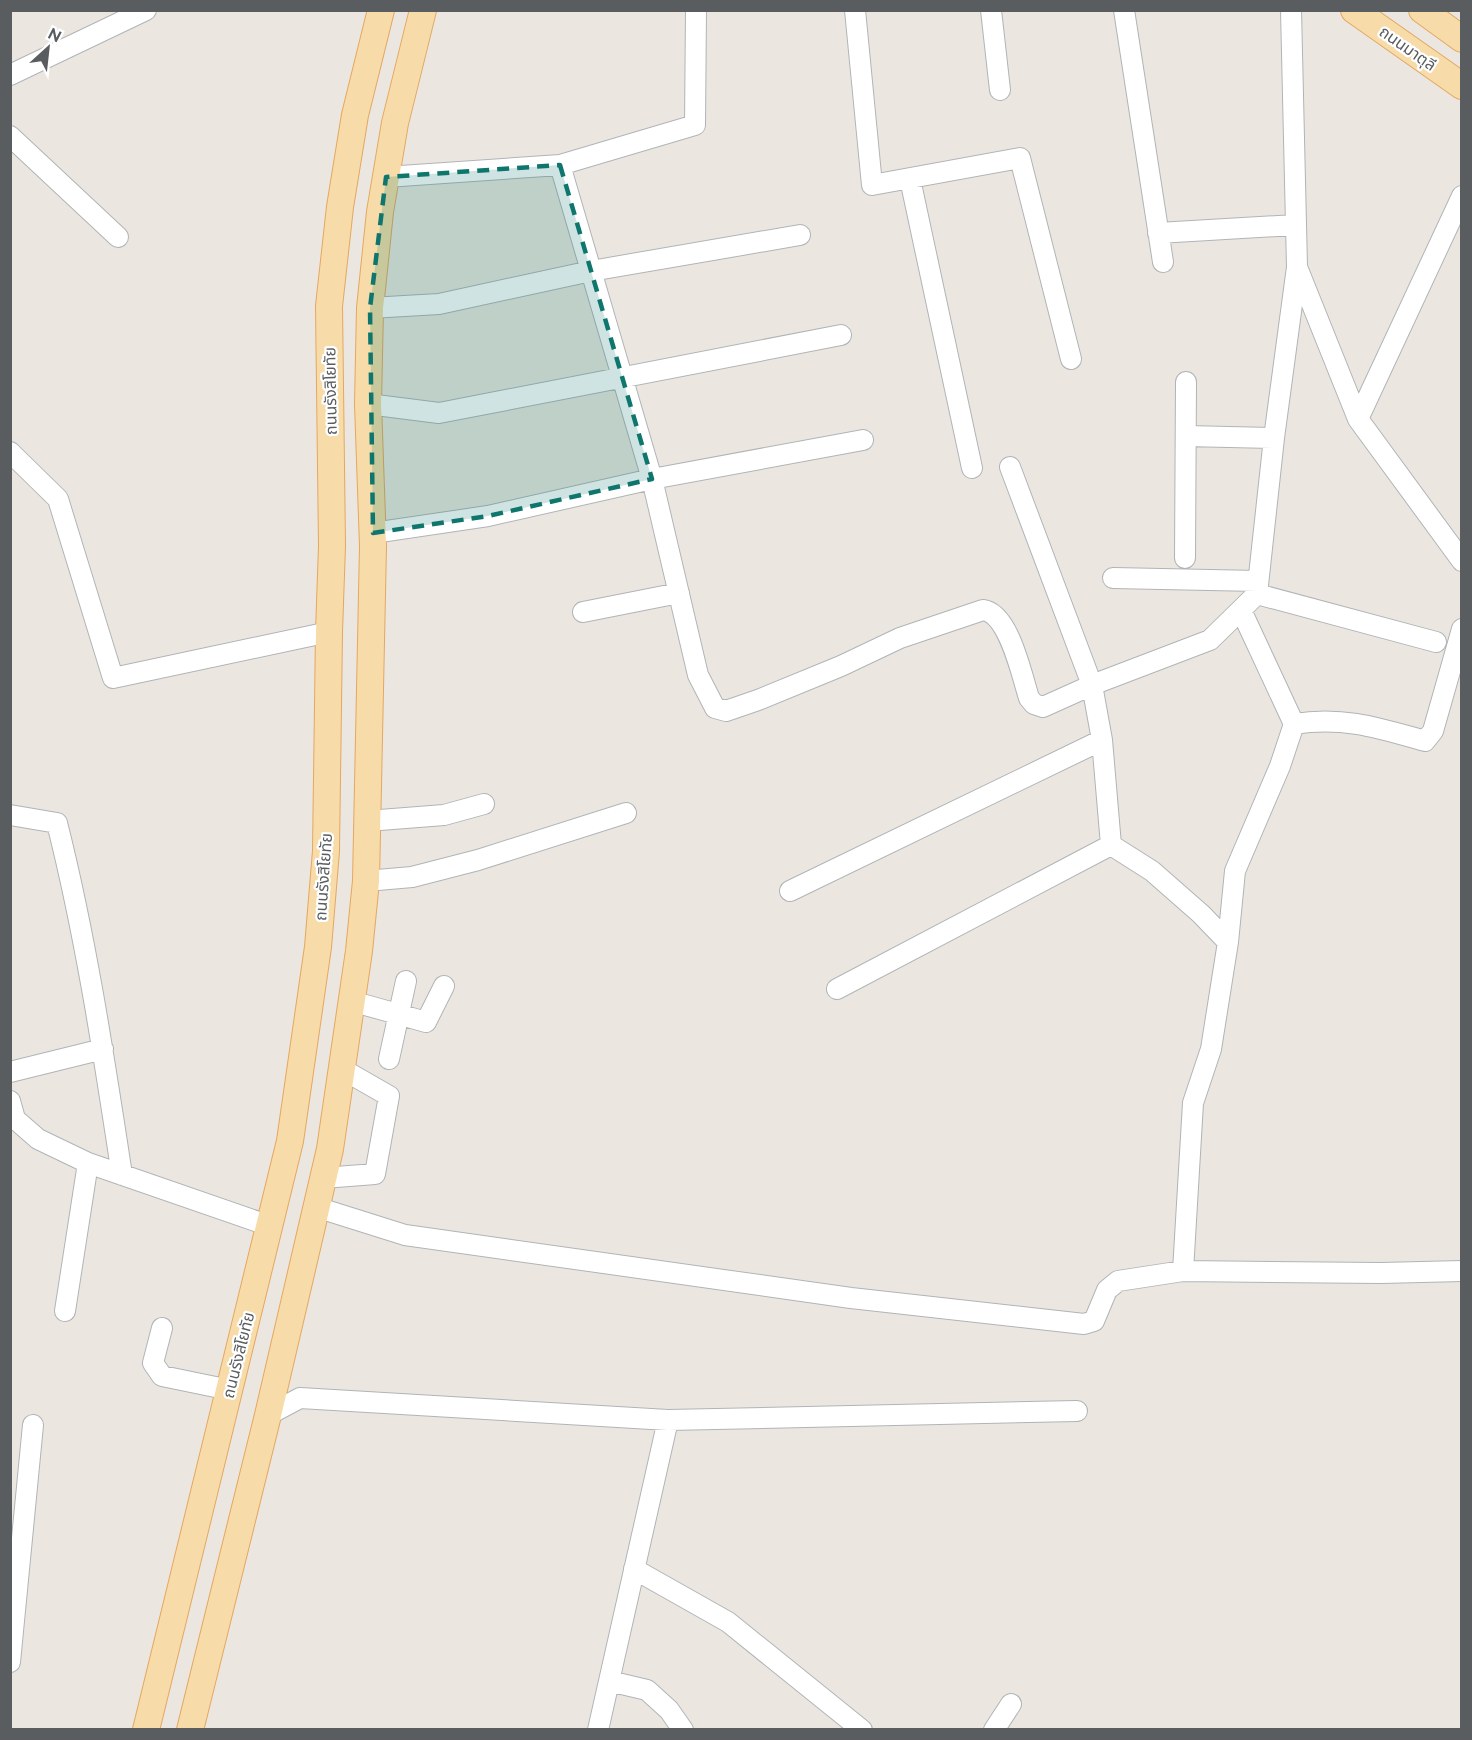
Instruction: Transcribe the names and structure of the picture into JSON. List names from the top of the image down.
{
  "streets": {
    "main road": ["ถนนมาตุลี", "ถนนรังสิโยทัย"]
  },
  "north": "top right"
}
